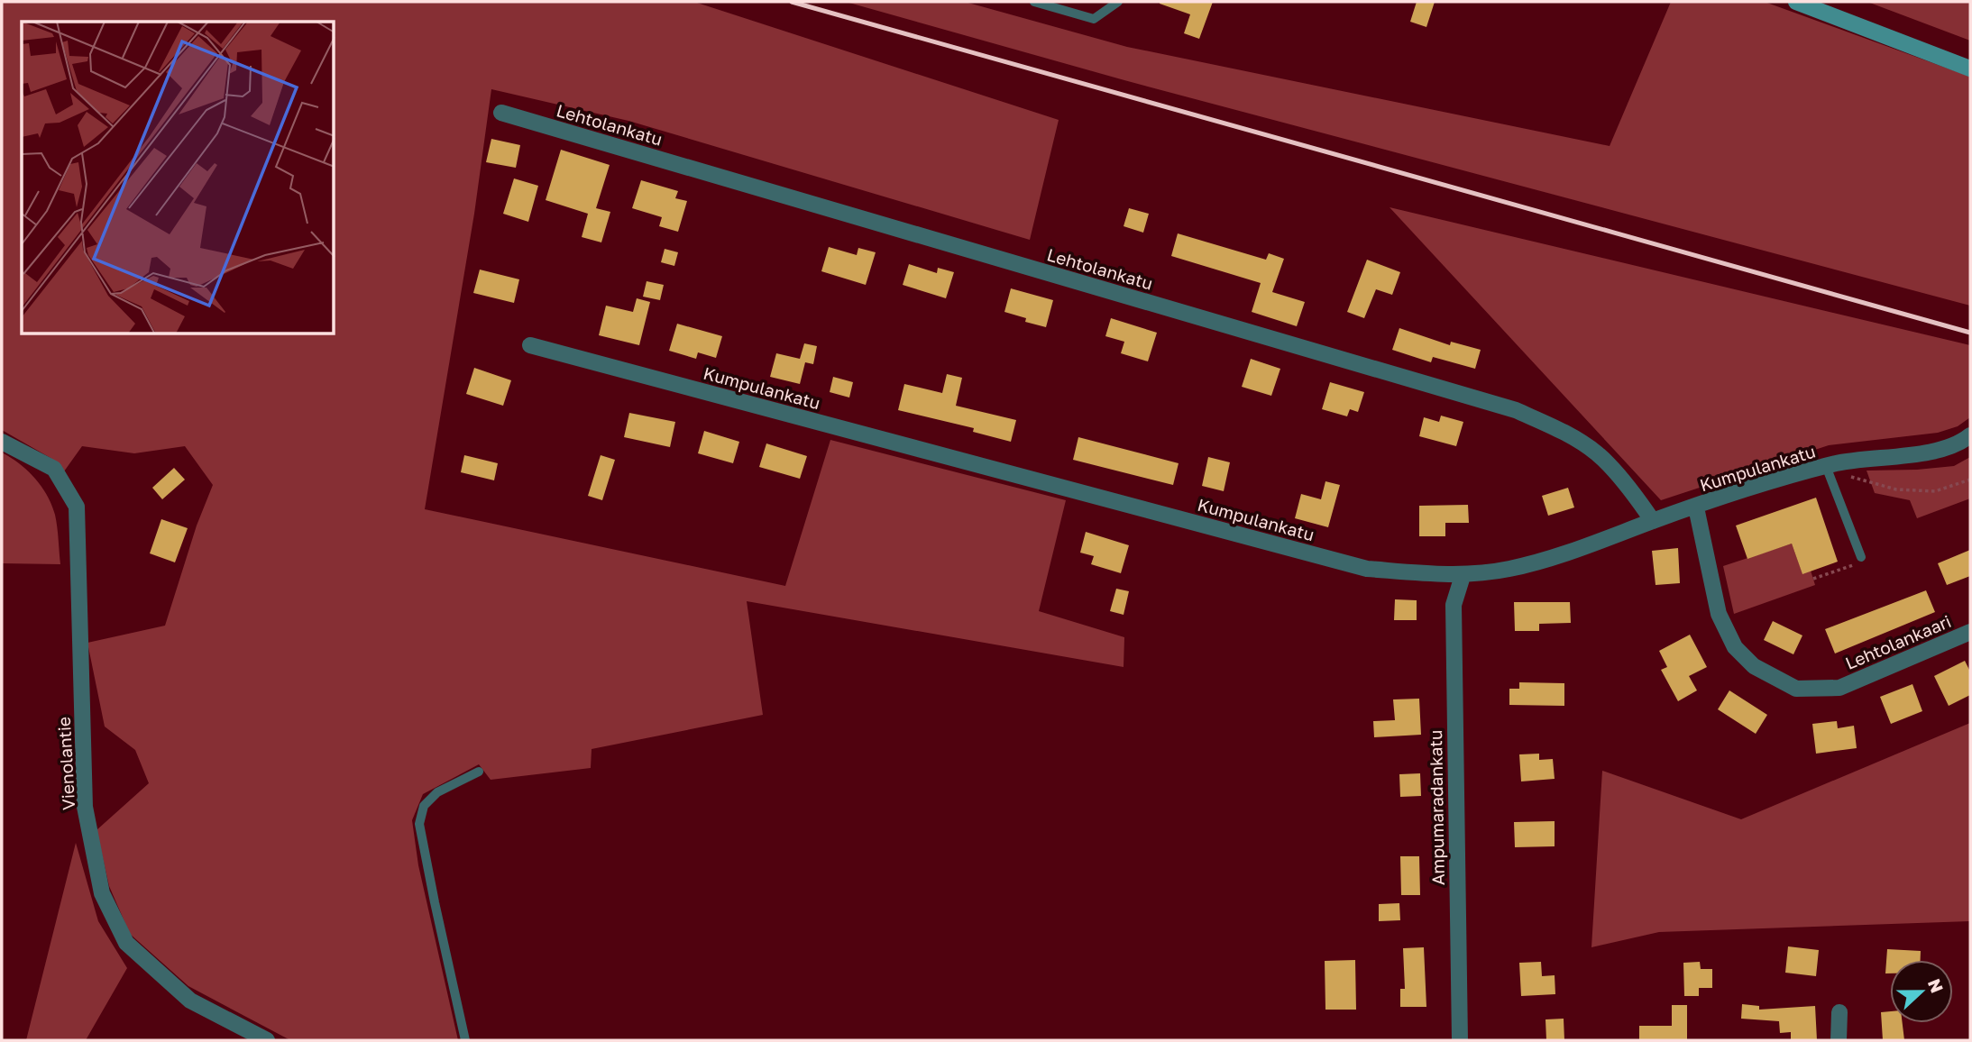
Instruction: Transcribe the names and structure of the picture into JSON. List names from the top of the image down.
{
  "streets": {
    "street": [
      "Lehtolankatu",
      "Kumpulankatu",
      "Lehtolankaari",
      "Vienolantie",
      "Ampumaradankatu"
    ]
  },
  "crossings": [
    ["Lehtolankatu", "Kumpulankatu"],
    ["Kumpulankatu", "Lehtolankaari"],
    ["Kumpulankatu", "Ampumaradankatu"]
  ],
  "north": "right"
}
